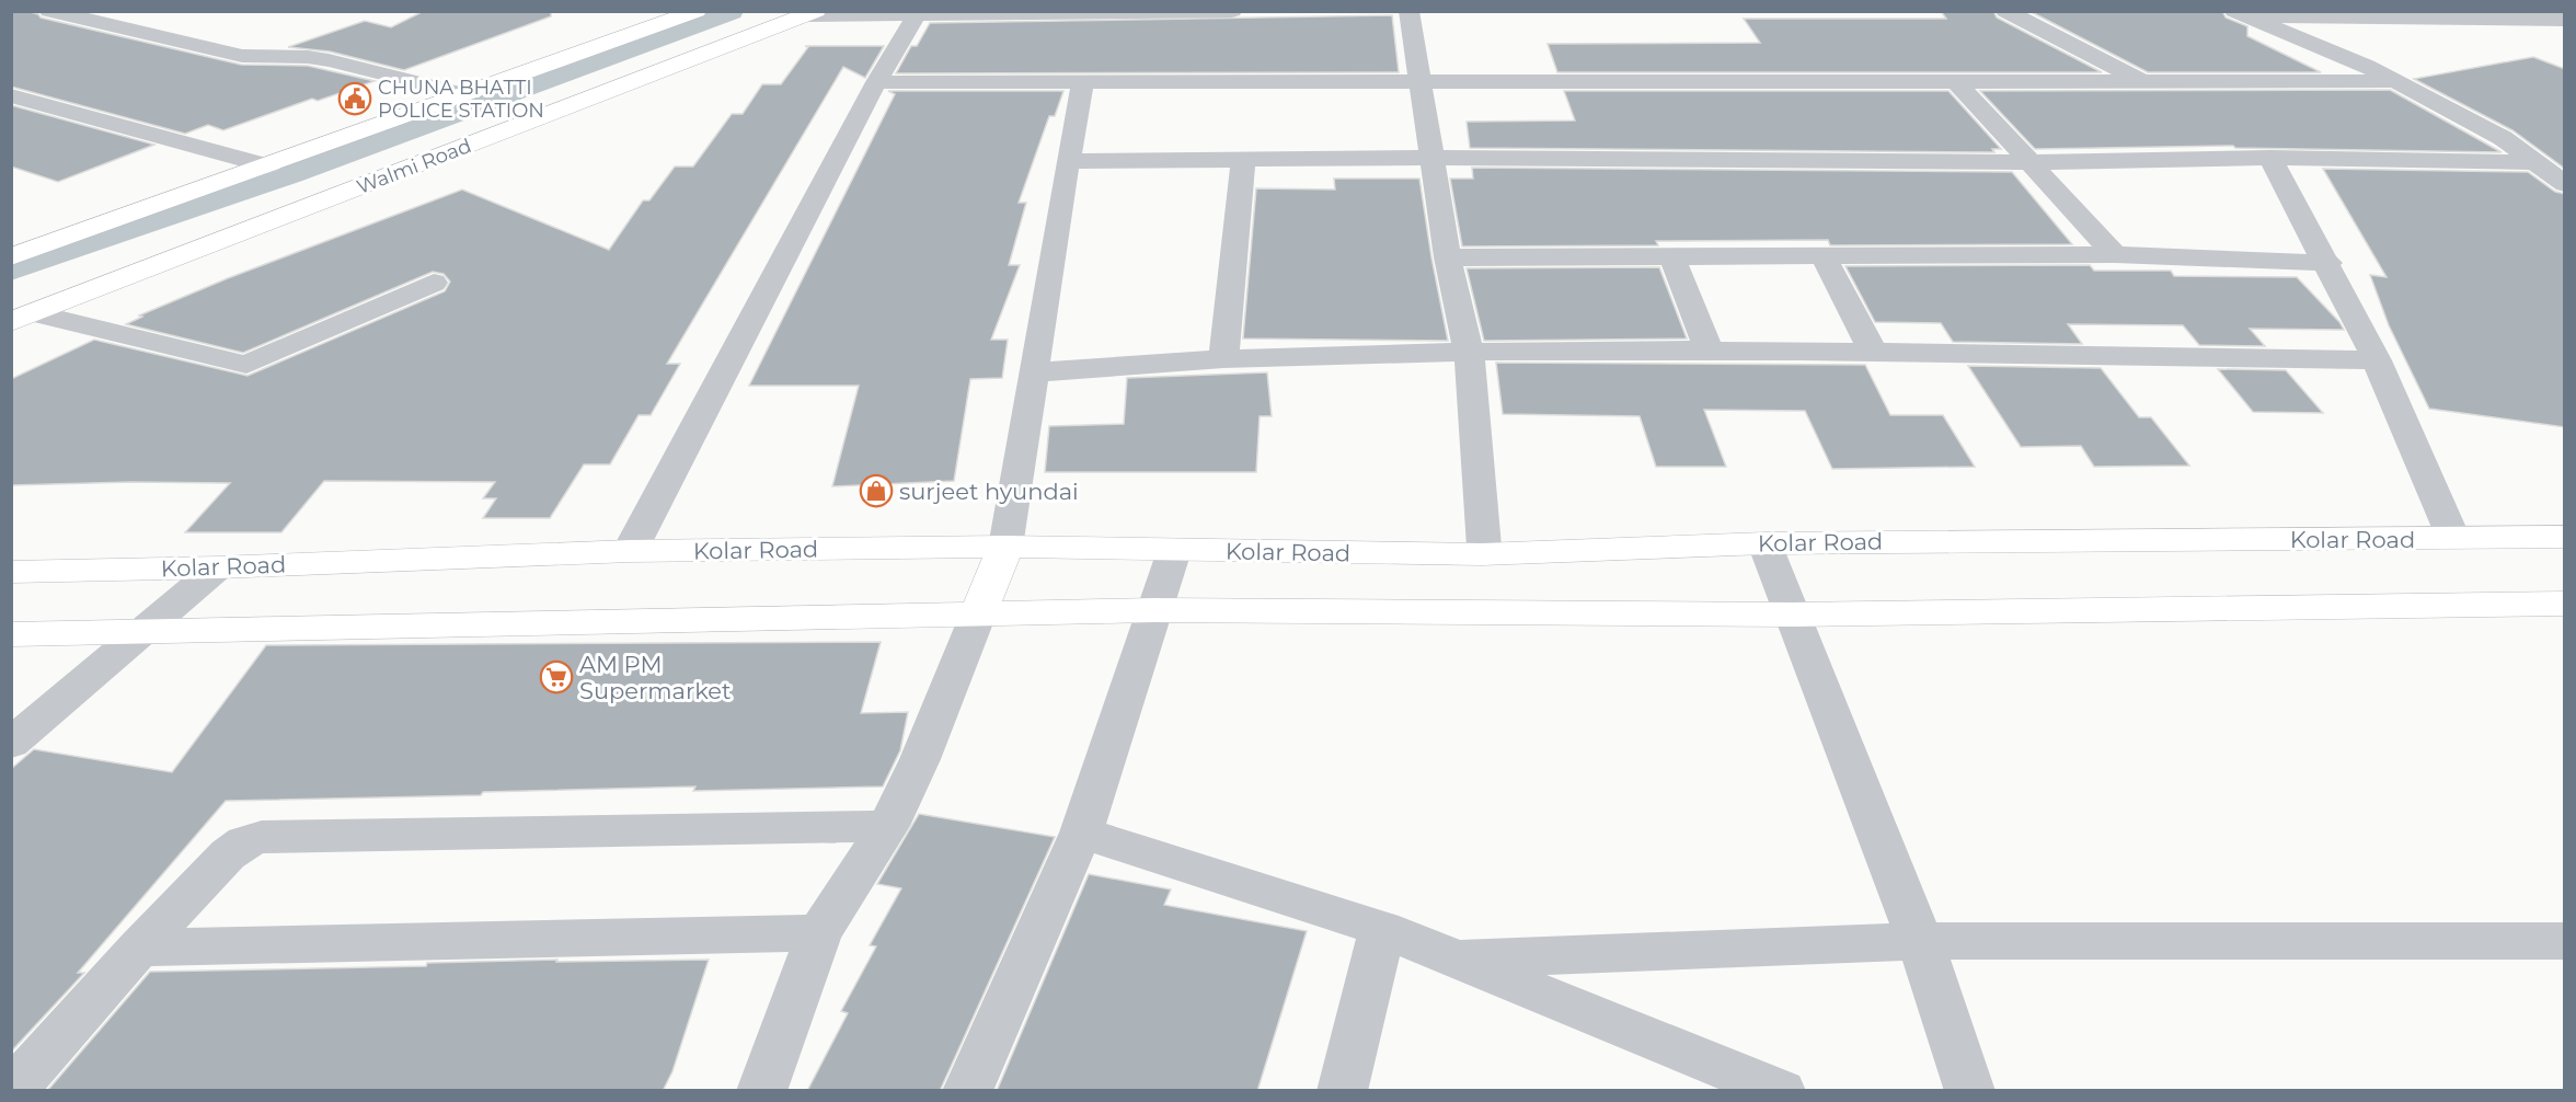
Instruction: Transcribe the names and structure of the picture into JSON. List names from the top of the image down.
{
  "streets": {
    "main road": ["Walmi Road", "Kolar Road"]
  },
  "places": {
    "public building": ["CHUNA BHATTI POLICE STATION"],
    "shop": ["surjeet hyundai"],
    "supermarket": ["AM PM Supermarket"]
  }
}
